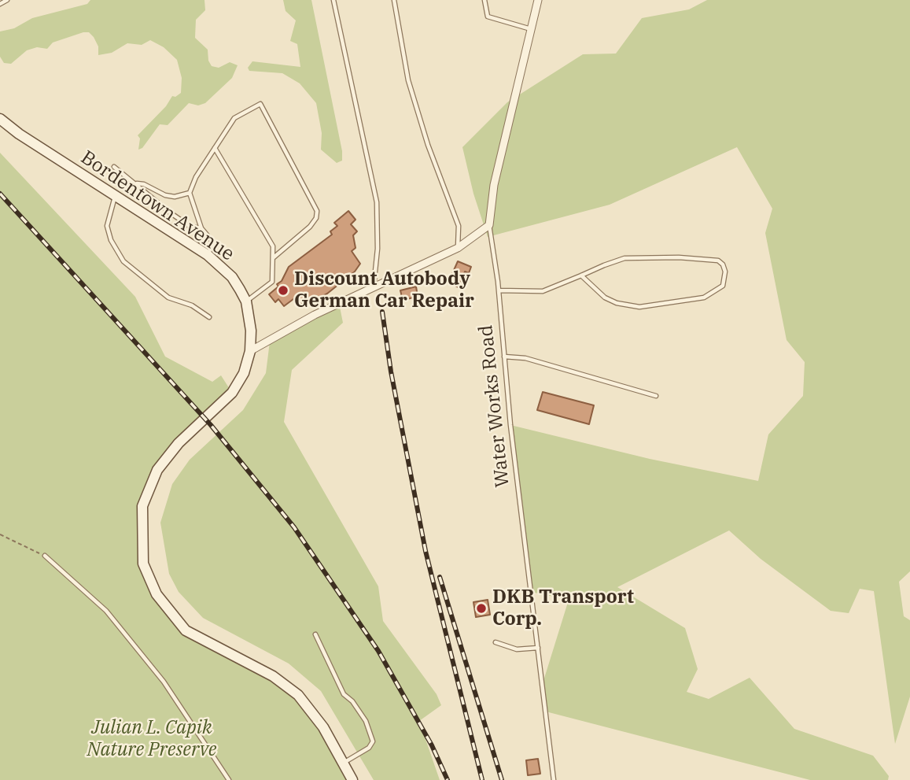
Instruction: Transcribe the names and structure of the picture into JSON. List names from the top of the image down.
{
  "streets": {
    "main road": ["Bordentown Avenue"],
    "street": ["Water Works Road"]
  },
  "parks": ["Julian L. Capik Nature Preserve"],
  "places": ["Discount Autobody German Car Repair", "DKB Transport Corp."]
}
